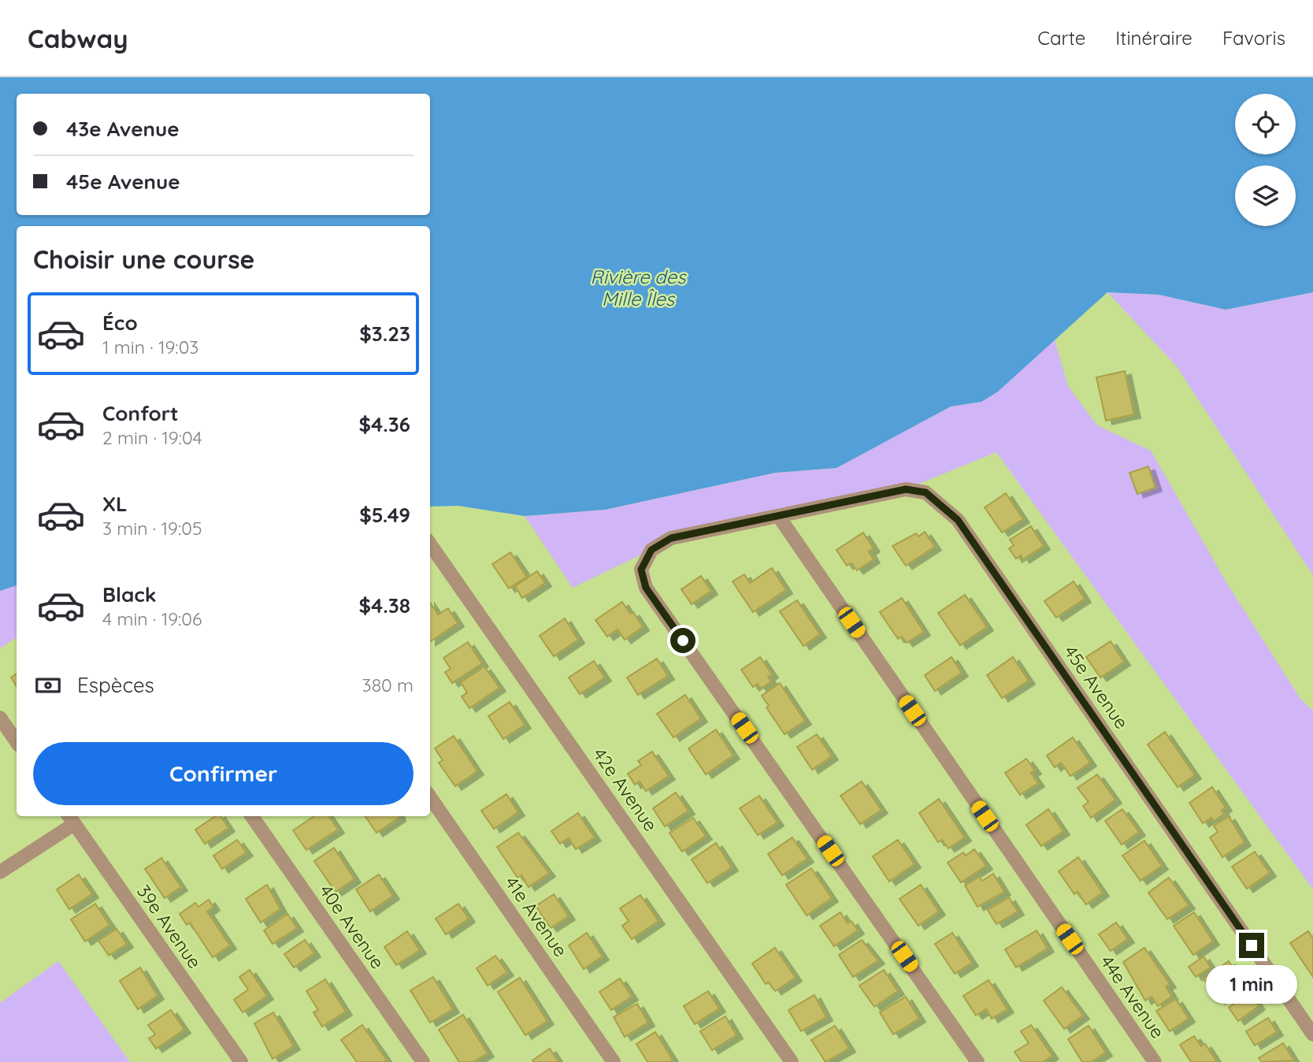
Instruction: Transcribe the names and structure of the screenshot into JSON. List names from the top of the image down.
{
  "streets": {
    "street": [
      "45e Avenue",
      "42e Avenue",
      "41e Avenue",
      "39e Avenue",
      "40e Avenue",
      "44e Avenue"
    ]
  },
  "crossings": [
    ["45e Avenue", "44e Avenue"]
  ],
  "water": ["Rivière des Mille Îles"],
  "page": {
    "header": "Cabway",
    "nav": ["Carte", "Itinéraire", "Favoris"],
    "banner": ["43e Avenue", "45e Avenue"],
    "heading": "Choisir une course",
    "list": [
      {
        "name": "Éco",
        "note": "1 min · 19:03",
        "value": "$3.23"
      },
      {
        "name": "Confort",
        "note": "2 min · 19:04",
        "value": "$4.36"
      },
      {
        "name": "XL",
        "note": "3 min · 19:05",
        "value": "$5.49"
      },
      {
        "name": "Black",
        "note": "4 min · 19:06",
        "value": "$4.38"
      }
    ],
    "pay": ["Espèces", "380 m"],
    "buttons": "Confirmer",
    "bubble": "1 min"
  }
}
